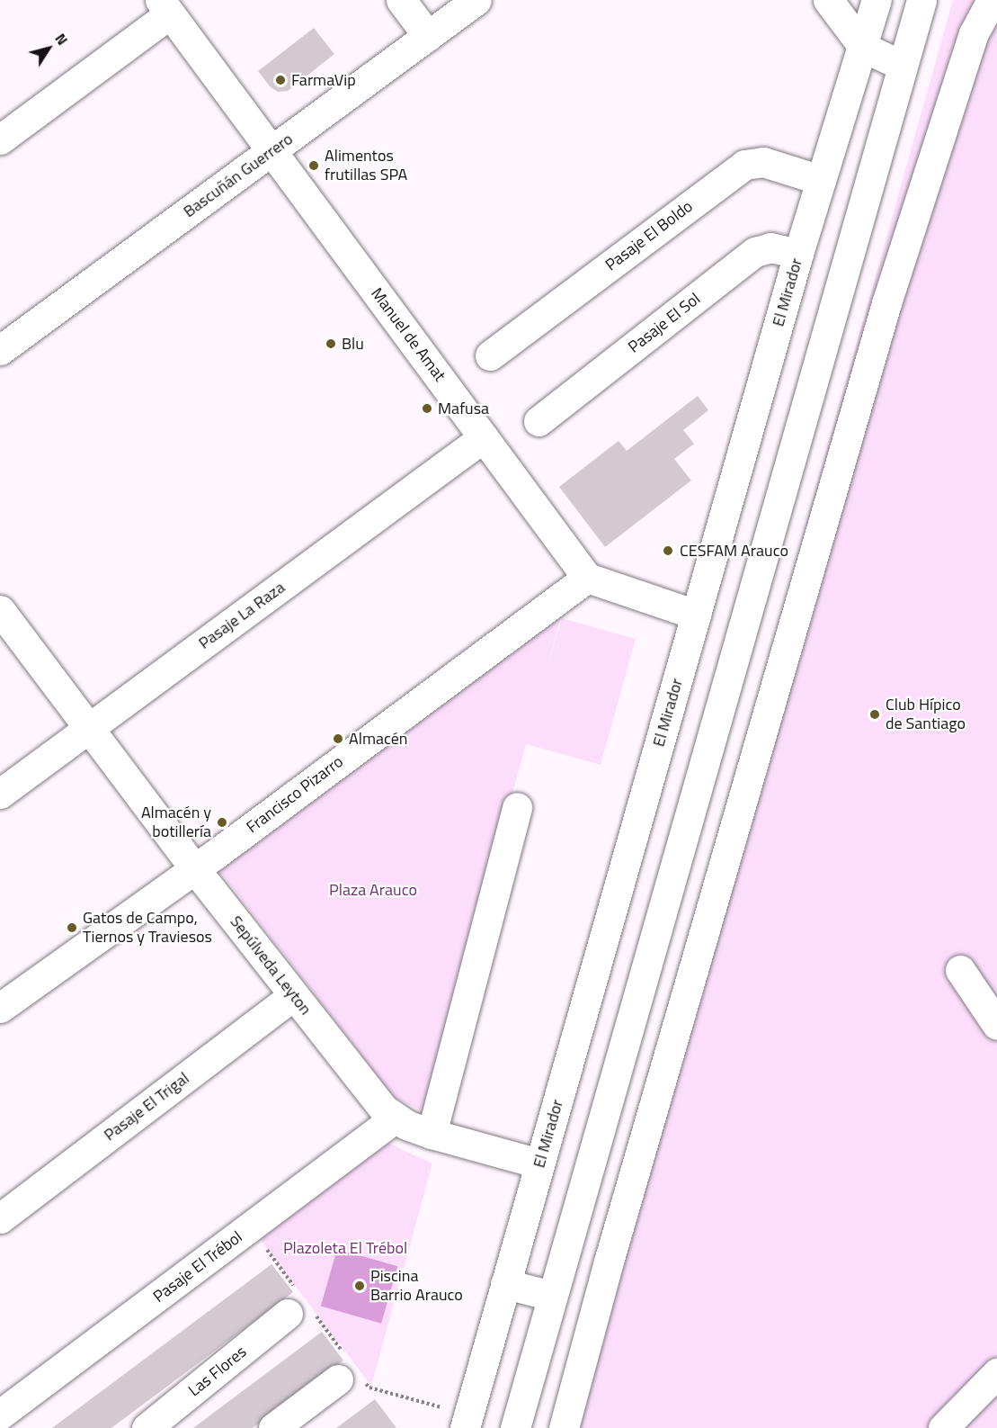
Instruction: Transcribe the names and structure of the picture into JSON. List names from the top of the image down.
{
  "streets": {
    "street": [
      "Bascuñán Guerrero",
      "Pasaje El Boldo",
      "El Mirador",
      "Pasaje El Sol",
      "Manuel de Amat",
      "Pasaje La Raza",
      "Francisco Pizarro",
      "Sepúlveda Leyton",
      "Pasaje El Trigal",
      "Pasaje El Trébol",
      "Las Flores"
    ]
  },
  "crossings": [
    ["Bascuñán Guerrero", "Manuel de Amat"],
    ["Pasaje El Boldo", "El Mirador"],
    ["El Mirador", "Pasaje El Sol"],
    ["El Mirador", "Sepúlveda Leyton"],
    ["Manuel de Amat", "Pasaje La Raza"],
    ["Manuel de Amat", "Francisco Pizarro"],
    ["Pasaje La Raza", "Sepúlveda Leyton"],
    ["Francisco Pizarro", "Sepúlveda Leyton"],
    ["Sepúlveda Leyton", "Pasaje El Trigal"],
    ["Sepúlveda Leyton", "Pasaje El Trébol"]
  ],
  "parks": ["Plaza Arauco", "Plazoleta El Trébol"],
  "places": [
    "FarmaVip",
    "Alimentos frutillas SPA",
    "Blu",
    "Mafusa",
    "CESFAM Arauco",
    "Club Hípico de Santiago",
    "Almacén",
    "Almacén y botillería",
    "Gatos de Campo, Tiernos y Traviesos",
    "Piscina Barrio Arauco"
  ],
  "north": "top right"
}
